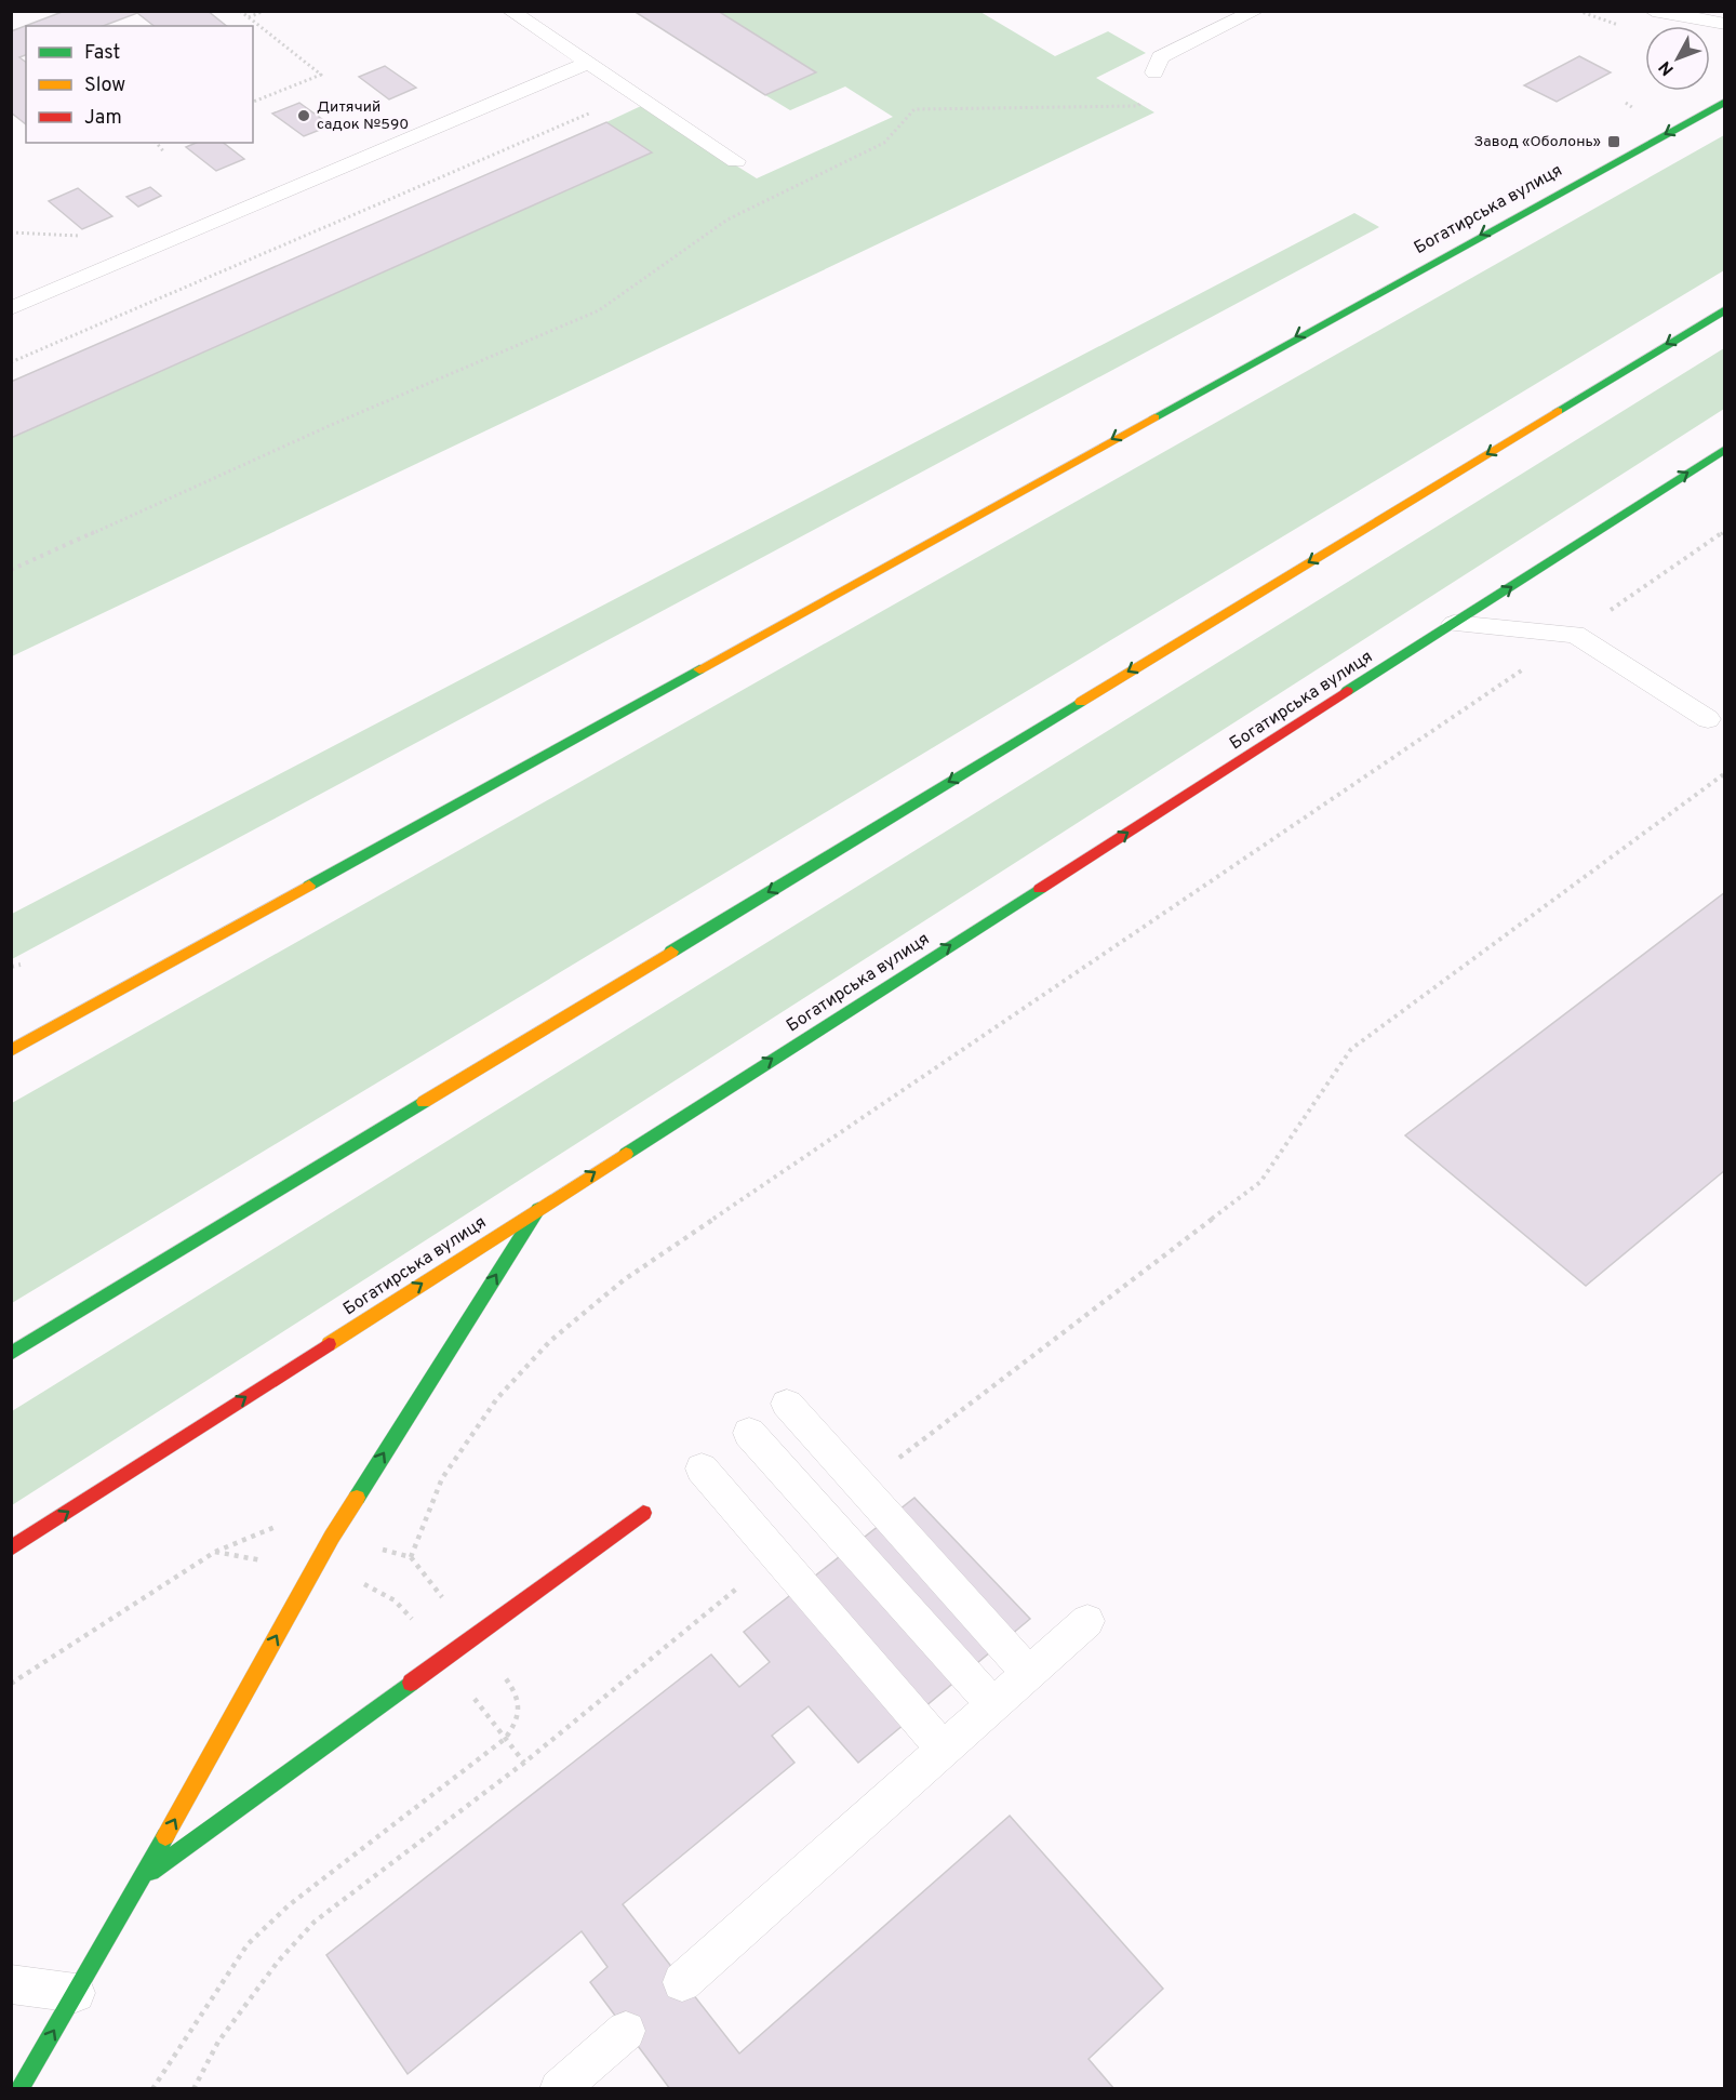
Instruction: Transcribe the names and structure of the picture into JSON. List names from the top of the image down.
{
  "streets": {
    "main road": ["Богатирська вулиця"]
  },
  "places": {
    "other": ["Дитячий садок №590"],
    "transit": ["Завод «Оболонь»"]
  },
  "legend": ["Fast", "Slow", "Jam"],
  "north": "bottom left"
}
